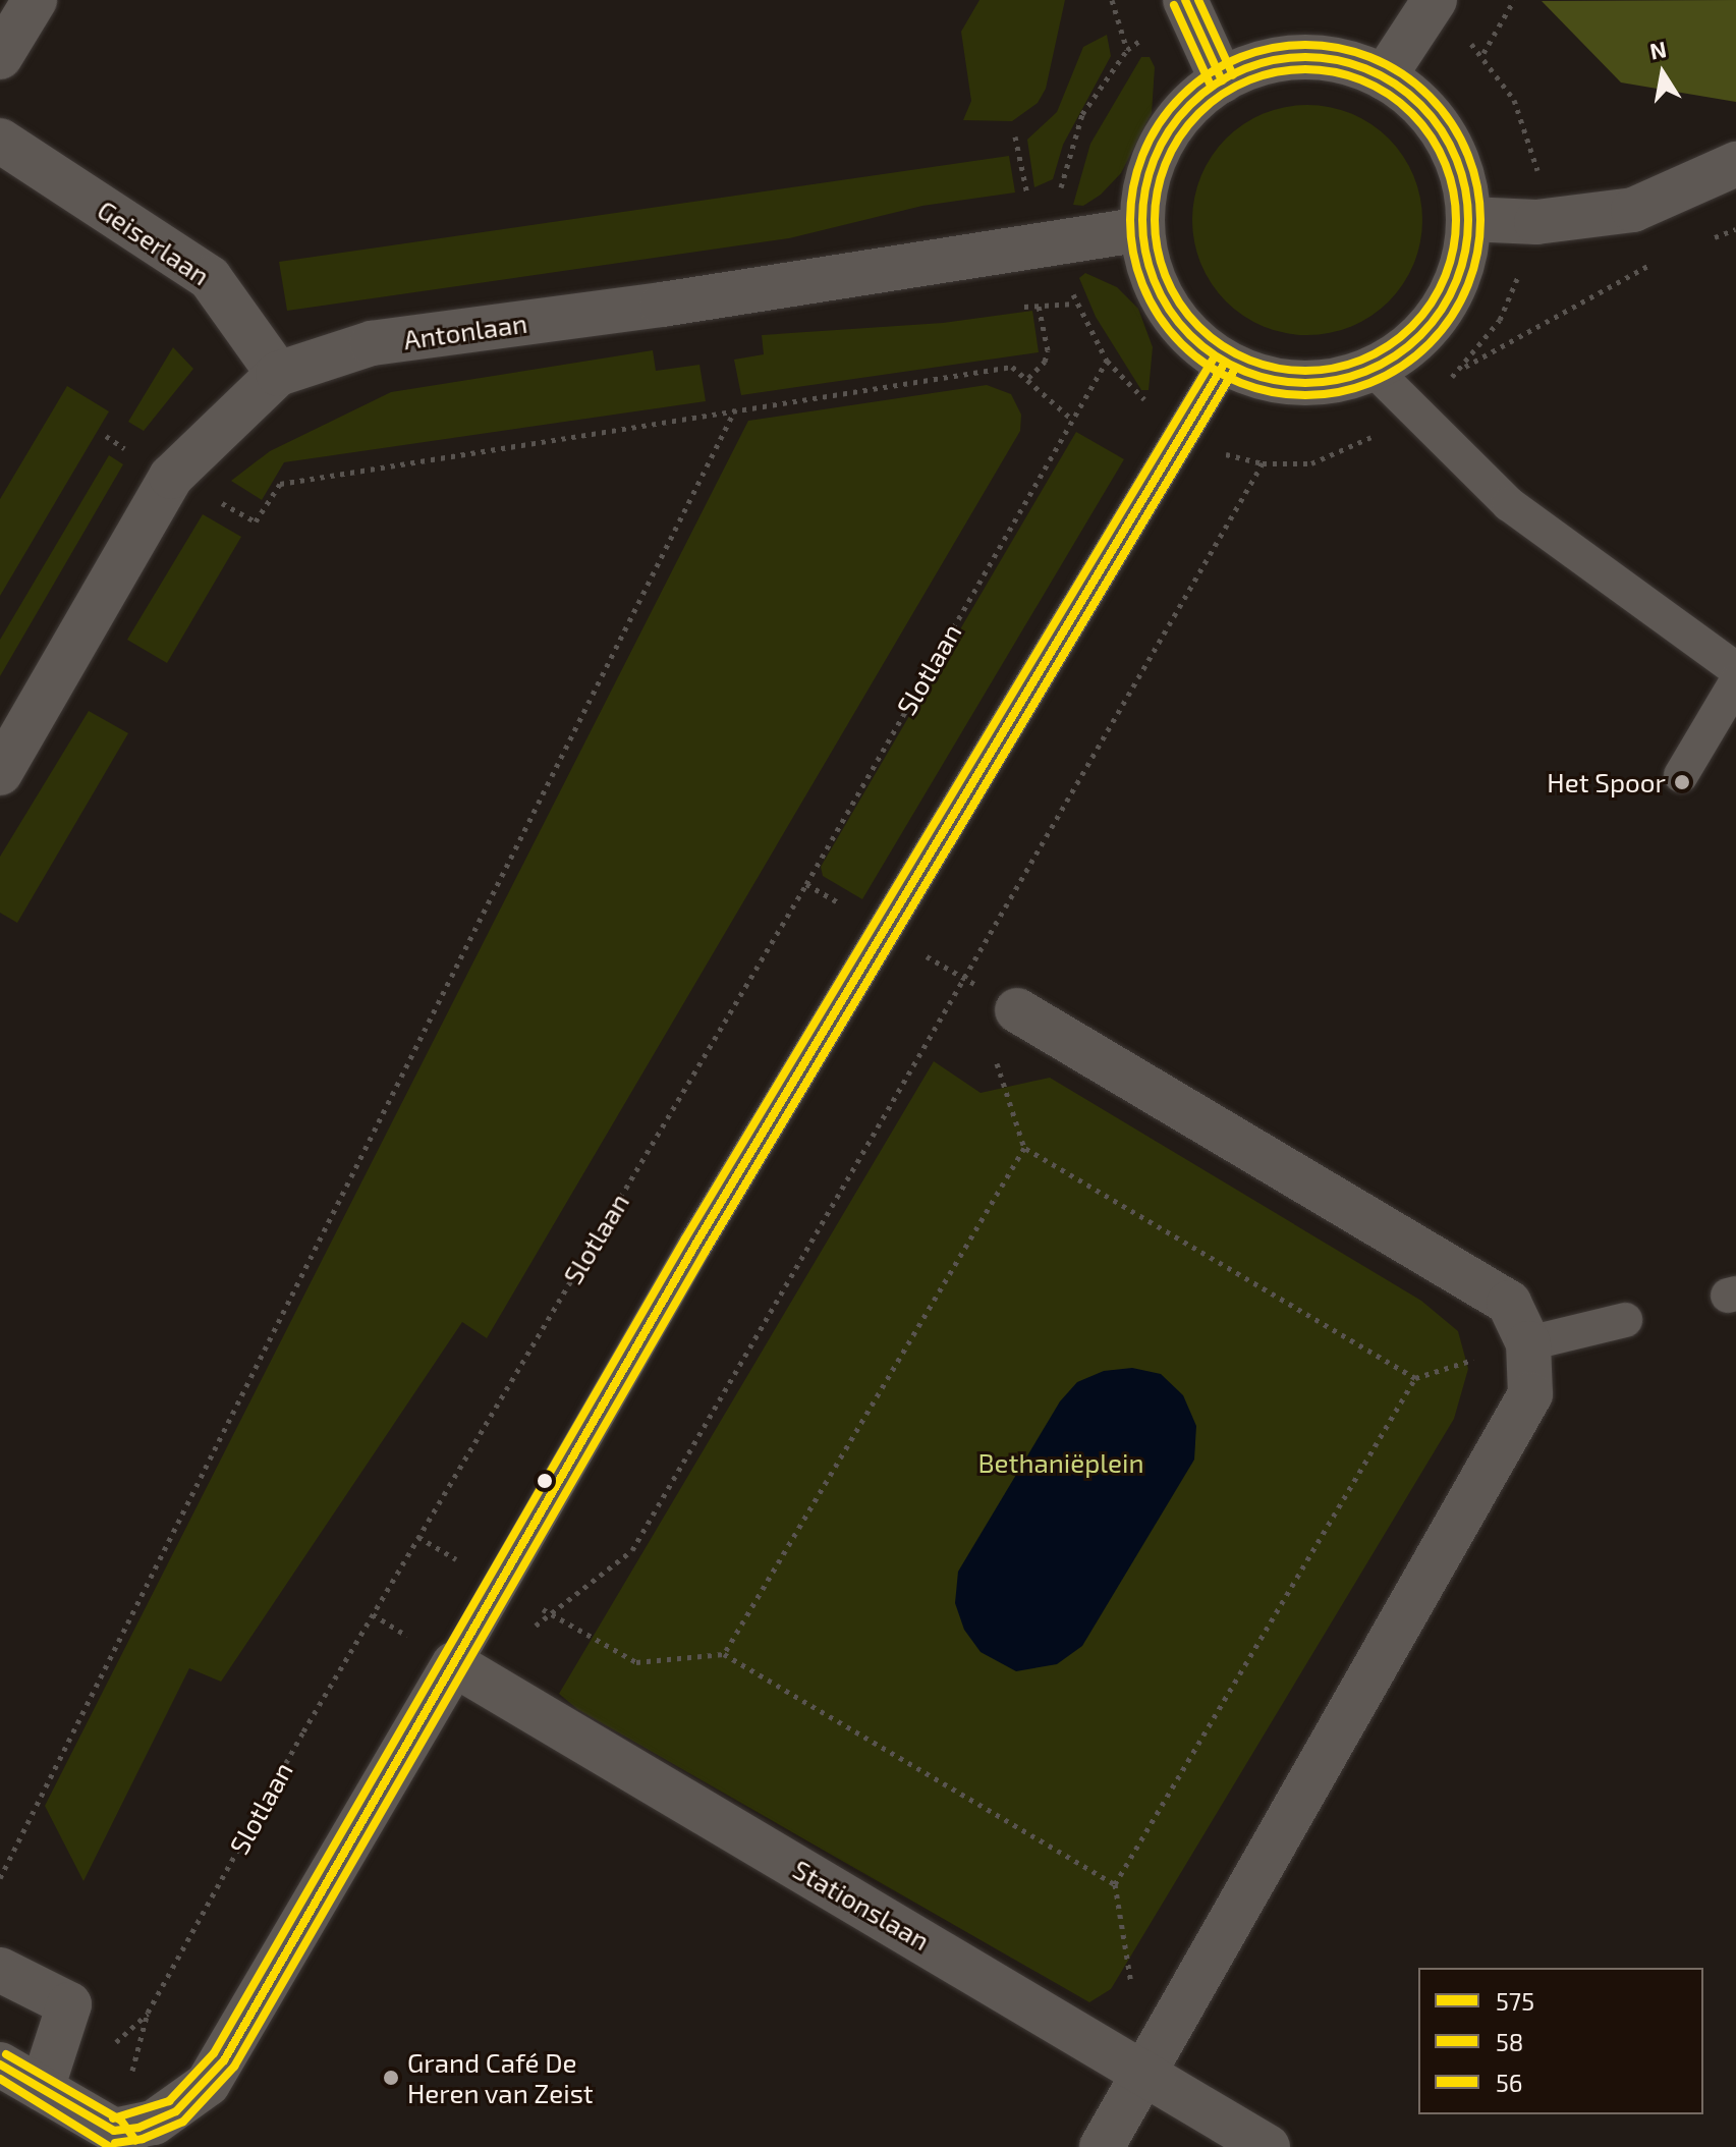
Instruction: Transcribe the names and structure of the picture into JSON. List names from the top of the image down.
{
  "streets": {
    "street": ["Geiserlaan", "Antonlaan", "Stationslaan"],
    "path": ["Slotlaan"]
  },
  "crossings": [
    ["Geiserlaan", "Antonlaan"]
  ],
  "parks": ["Bethaniëplein"],
  "places": ["Het Spoor", "Grand Café De Heren van Zeist"],
  "lines": ["transit line 575", "transit line 56", "transit line 58"],
  "legend": ["575", "58", "56"],
  "north": "top"
}
